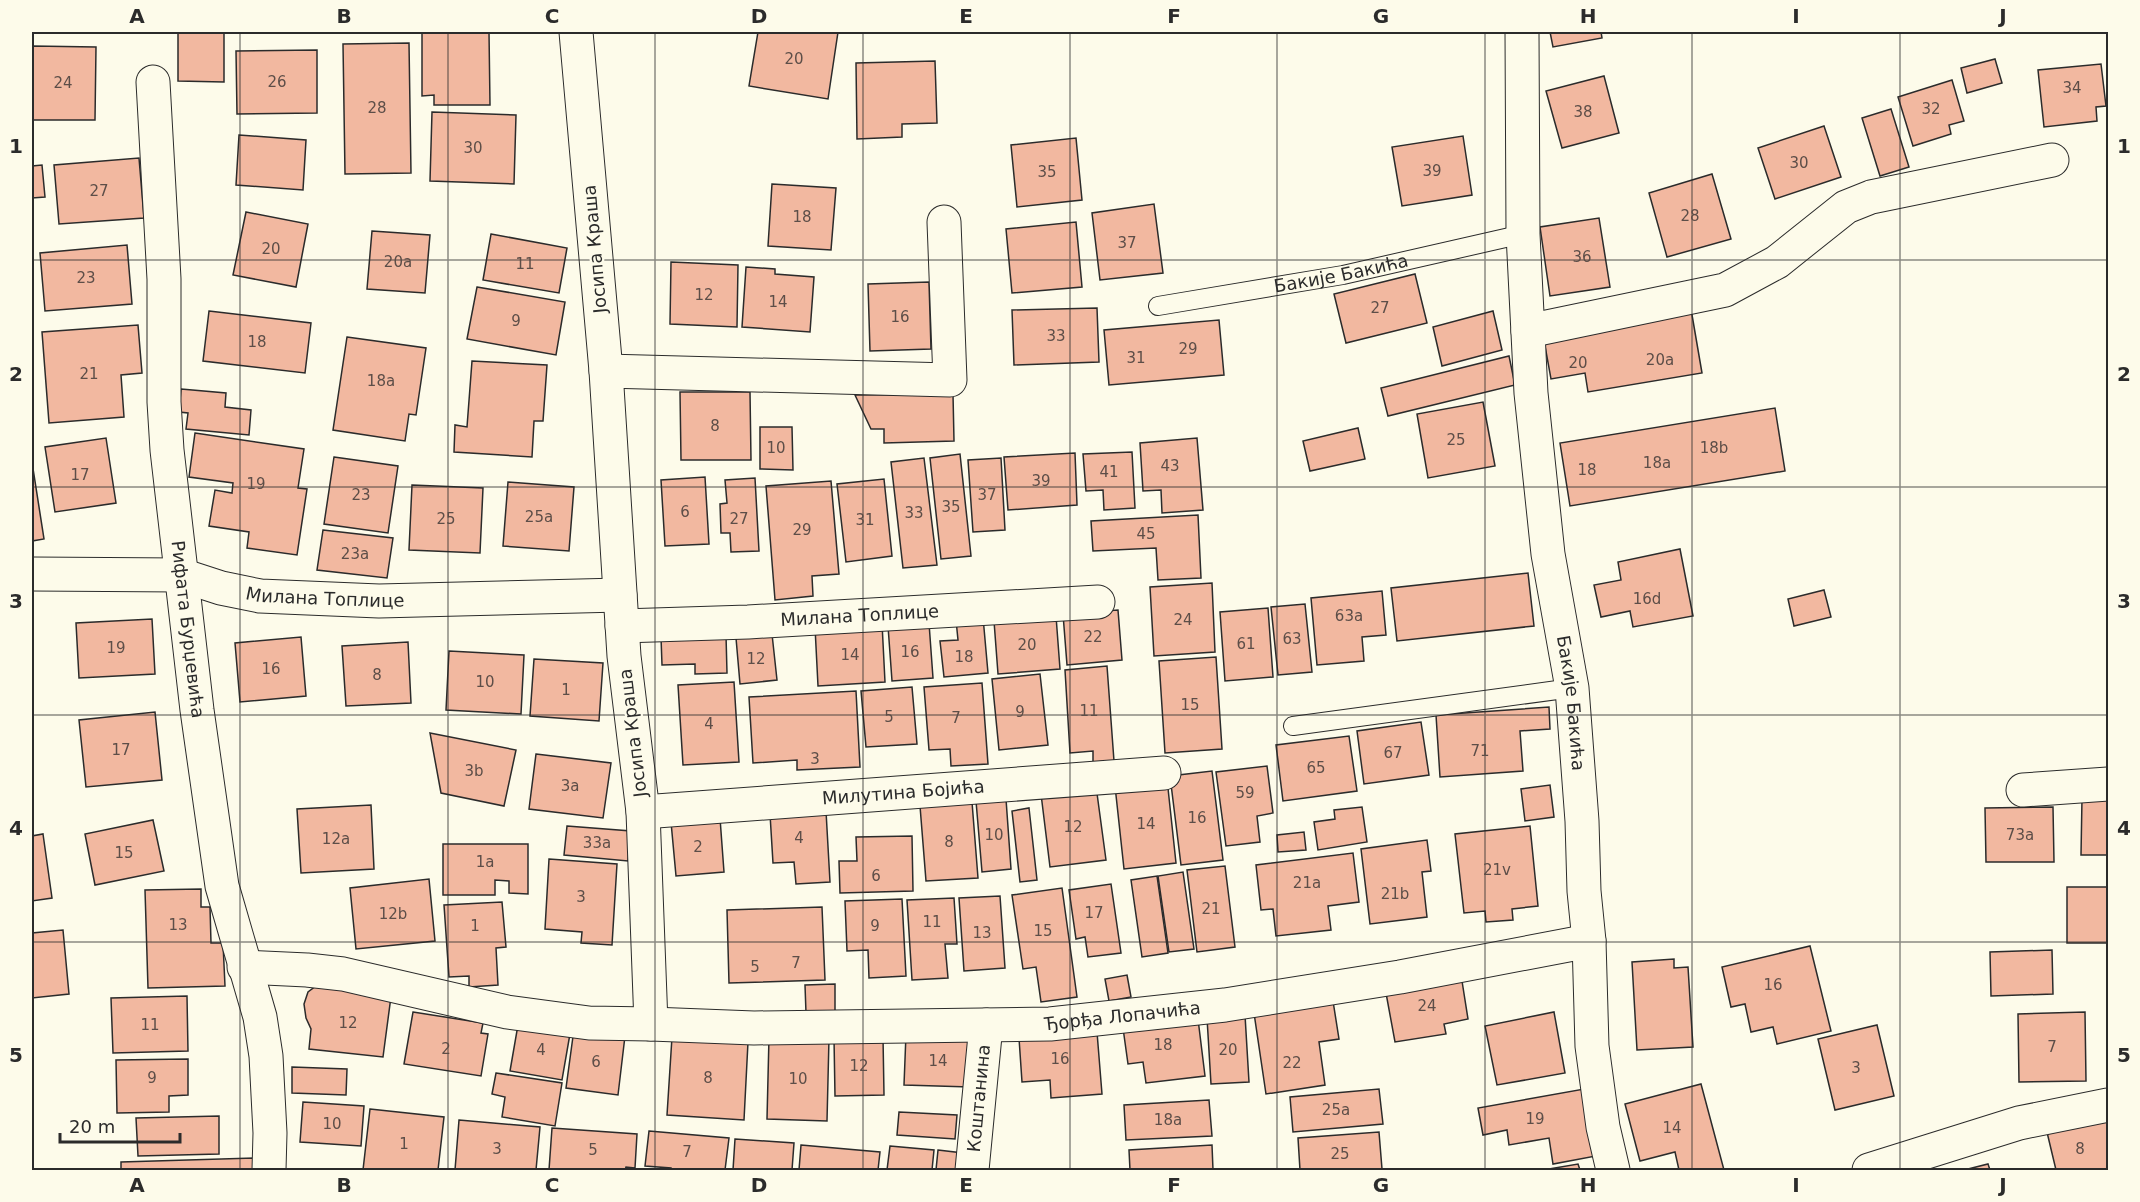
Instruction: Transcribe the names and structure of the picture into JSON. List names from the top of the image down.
{
  "streets": {
    "street": [
      "Јосипа Краша",
      "Бакије Бакића",
      "Милана Топлице",
      "Рифата Бурџевића",
      "Милутина Бојића",
      "Ђорђа Лопачића",
      "Коштанина"
    ]
  },
  "crossings": [
    ["Јосипа Краша", "Милана Топлице"],
    ["Јосипа Краша", "Милутина Бојића"],
    ["Јосипа Краша", "Ђорђа Лопачића"],
    ["Бакије Бакића", "Ђорђа Лопачића"],
    ["Милана Топлице", "Рифата Бурџевића"],
    ["Ђорђа Лопачића", "Коштанина"]
  ],
  "house_numbers": [
    "20",
    "26",
    "24",
    "34",
    "28",
    "32",
    "38",
    "30",
    "30",
    "39",
    "35",
    "27",
    "28",
    "18",
    "37",
    "20",
    "36",
    "20a",
    "11",
    "23",
    "12",
    "14",
    "27",
    "16",
    "9",
    "33",
    "18",
    "29",
    "31",
    "20a",
    "20",
    "21",
    "18a",
    "8",
    "25",
    "10",
    "18b",
    "18a",
    "43",
    "18",
    "41",
    "17",
    "39",
    "19",
    "23",
    "37",
    "35",
    "6",
    "33",
    "25a",
    "25",
    "27",
    "31",
    "29",
    "45",
    "23a",
    "16d",
    "63a",
    "24",
    "22",
    "63",
    "61",
    "20",
    "19",
    "16",
    "14",
    "18",
    "12",
    "16",
    "8",
    "10",
    "1",
    "15",
    "11",
    "9",
    "5",
    "7",
    "4",
    "17",
    "71",
    "67",
    "3",
    "65",
    "3b",
    "3a",
    "59",
    "16",
    "14",
    "12",
    "10",
    "73a",
    "4",
    "12a",
    "8",
    "33a",
    "2",
    "15",
    "1a",
    "21v",
    "6",
    "21a",
    "21b",
    "3",
    "21",
    "17",
    "12b",
    "11",
    "13",
    "1",
    "9",
    "15",
    "13",
    "7",
    "5",
    "16",
    "24",
    "12",
    "11",
    "18",
    "7",
    "2",
    "4",
    "20",
    "16",
    "14",
    "6",
    "22",
    "12",
    "3",
    "9",
    "8",
    "10",
    "25a",
    "19",
    "18a",
    "10",
    "14",
    "1",
    "3",
    "8",
    "5",
    "7",
    "25"
  ],
  "scale_bar": "20 m",
  "grid": {
    "columns": [
      "A",
      "B",
      "C",
      "D",
      "E",
      "F",
      "G",
      "H",
      "I",
      "J"
    ],
    "rows": [
      "1",
      "2",
      "3",
      "4",
      "5"
    ]
  }
}
